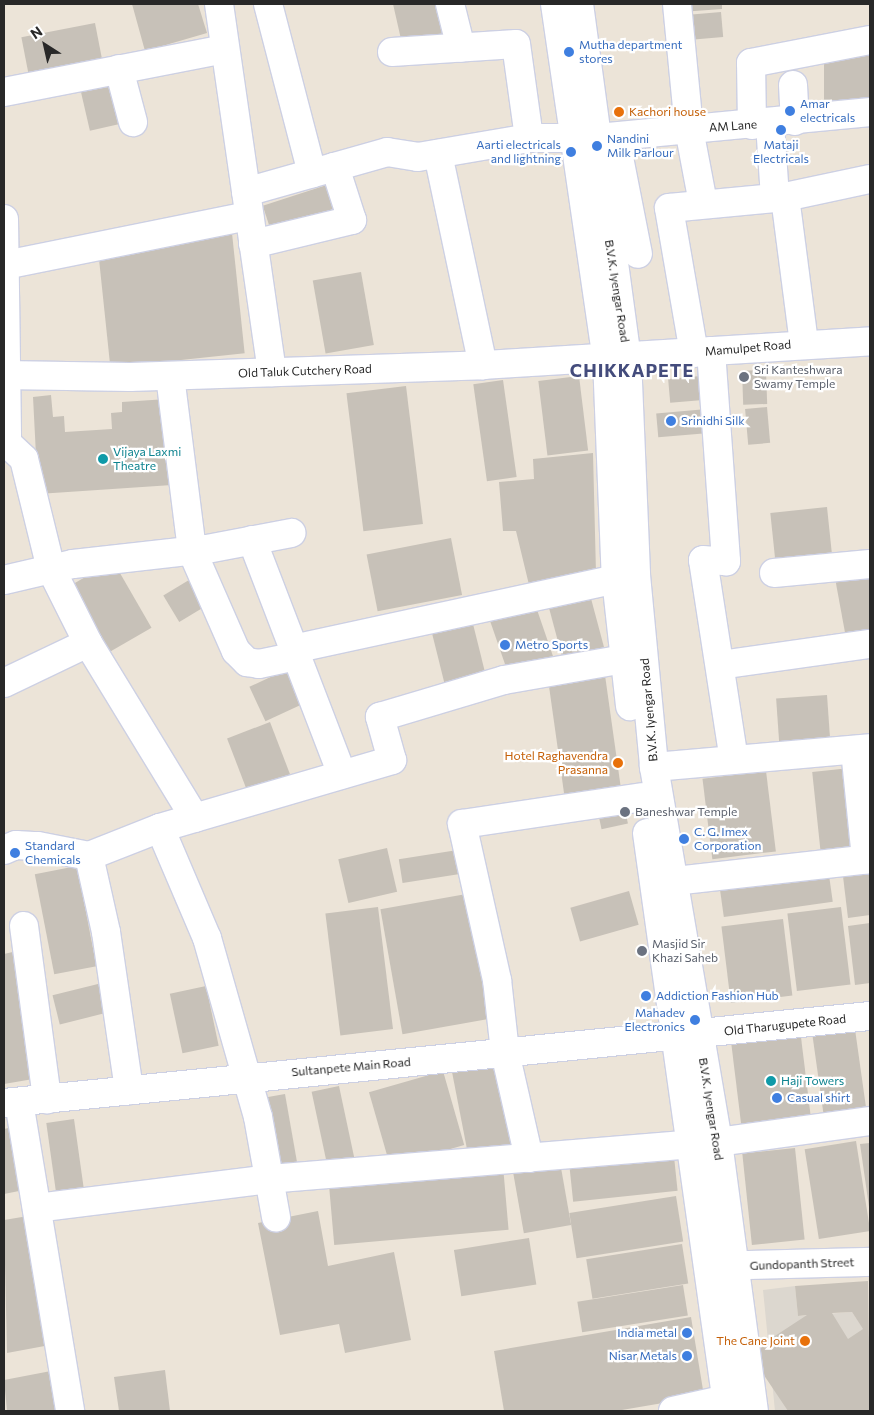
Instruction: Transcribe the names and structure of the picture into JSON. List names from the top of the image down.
{
  "streets": {
    "street": [
      "AM Lane",
      "B.V.K. Iyengar Road",
      "Mamulpet Road",
      "Old Taluk Cutchery Road",
      "Old Tharugupete Road",
      "Sultanpete Main Road",
      "Gundopanth Street"
    ]
  },
  "crossings": [
    ["AM Lane", "B.V.K. Iyengar Road"],
    ["B.V.K. Iyengar Road", "Mamulpet Road"],
    ["B.V.K. Iyengar Road", "Old Taluk Cutchery Road"],
    ["B.V.K. Iyengar Road", "Old Tharugupete Road"],
    ["B.V.K. Iyengar Road", "Sultanpete Main Road"],
    ["B.V.K. Iyengar Road", "Gundopanth Street"],
    ["Mamulpet Road", "Old Taluk Cutchery Road"],
    ["Old Tharugupete Road", "Sultanpete Main Road"]
  ],
  "districts": ["CHIKKAPETE"],
  "places": [
    "Mutha department stores",
    "Amar electricals",
    "Kachori house",
    "Mataji Electricals",
    "Nandini Milk Parlour",
    "Aarti electricals and lightning",
    "Sri Kanteshwara Swamy Temple",
    "Srinidhi Silk",
    "Vijaya Laxmi Theatre",
    "Metro Sports",
    "Hotel Raghavendra Prasanna",
    "Baneshwar Temple",
    "C. G. Imex Corporation",
    "Standard Chemicals",
    "Masjid Sir Khazi Saheb",
    "Addiction Fashion Hub",
    "Mahadev Electronics",
    "Haji Towers",
    "Casual shirt",
    "India metal",
    "The Cane Joint",
    "Nisar Metals"
  ],
  "north": "top left"
}
